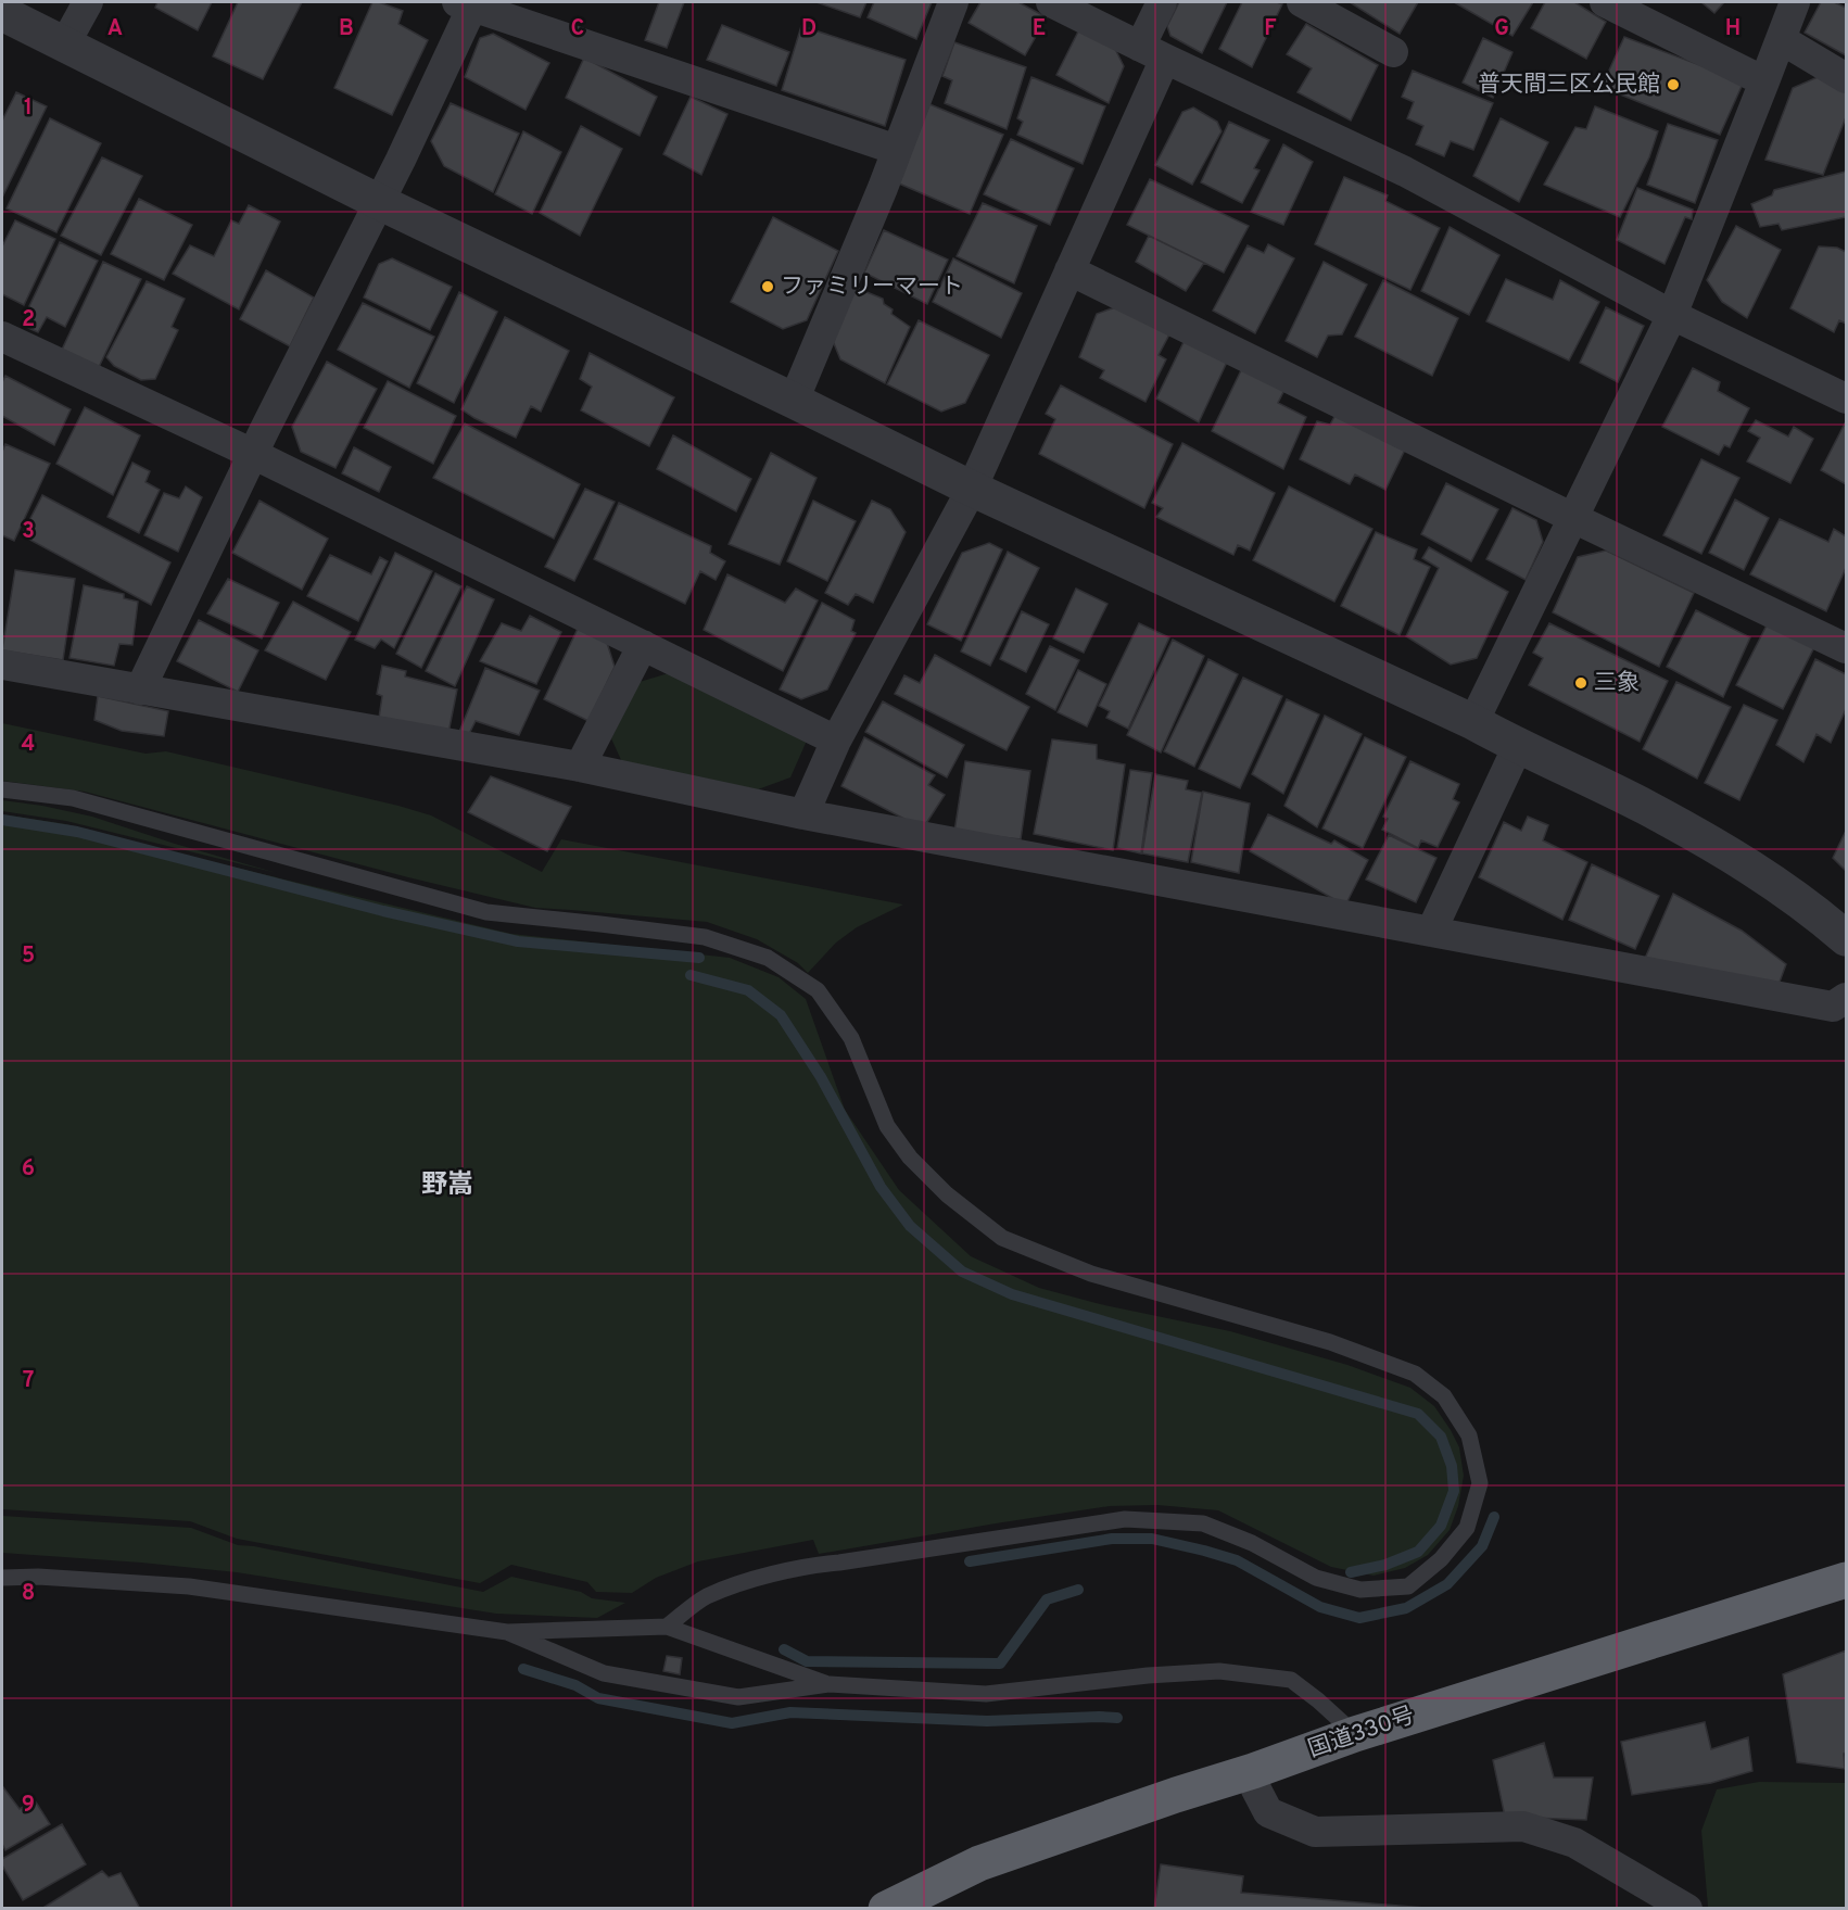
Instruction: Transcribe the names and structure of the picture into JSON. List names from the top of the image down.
{
  "streets": {
    "highway": ["国道330号"]
  },
  "districts": ["野嵩"],
  "places": ["普天間三区公民館", "ファミリーマート", "三象"],
  "grid": {
    "columns": [
      "A",
      "B",
      "C",
      "D",
      "E",
      "F",
      "G",
      "H"
    ],
    "rows": [
      "1",
      "2",
      "3",
      "4",
      "5",
      "6",
      "7",
      "8",
      "9"
    ]
  }
}
